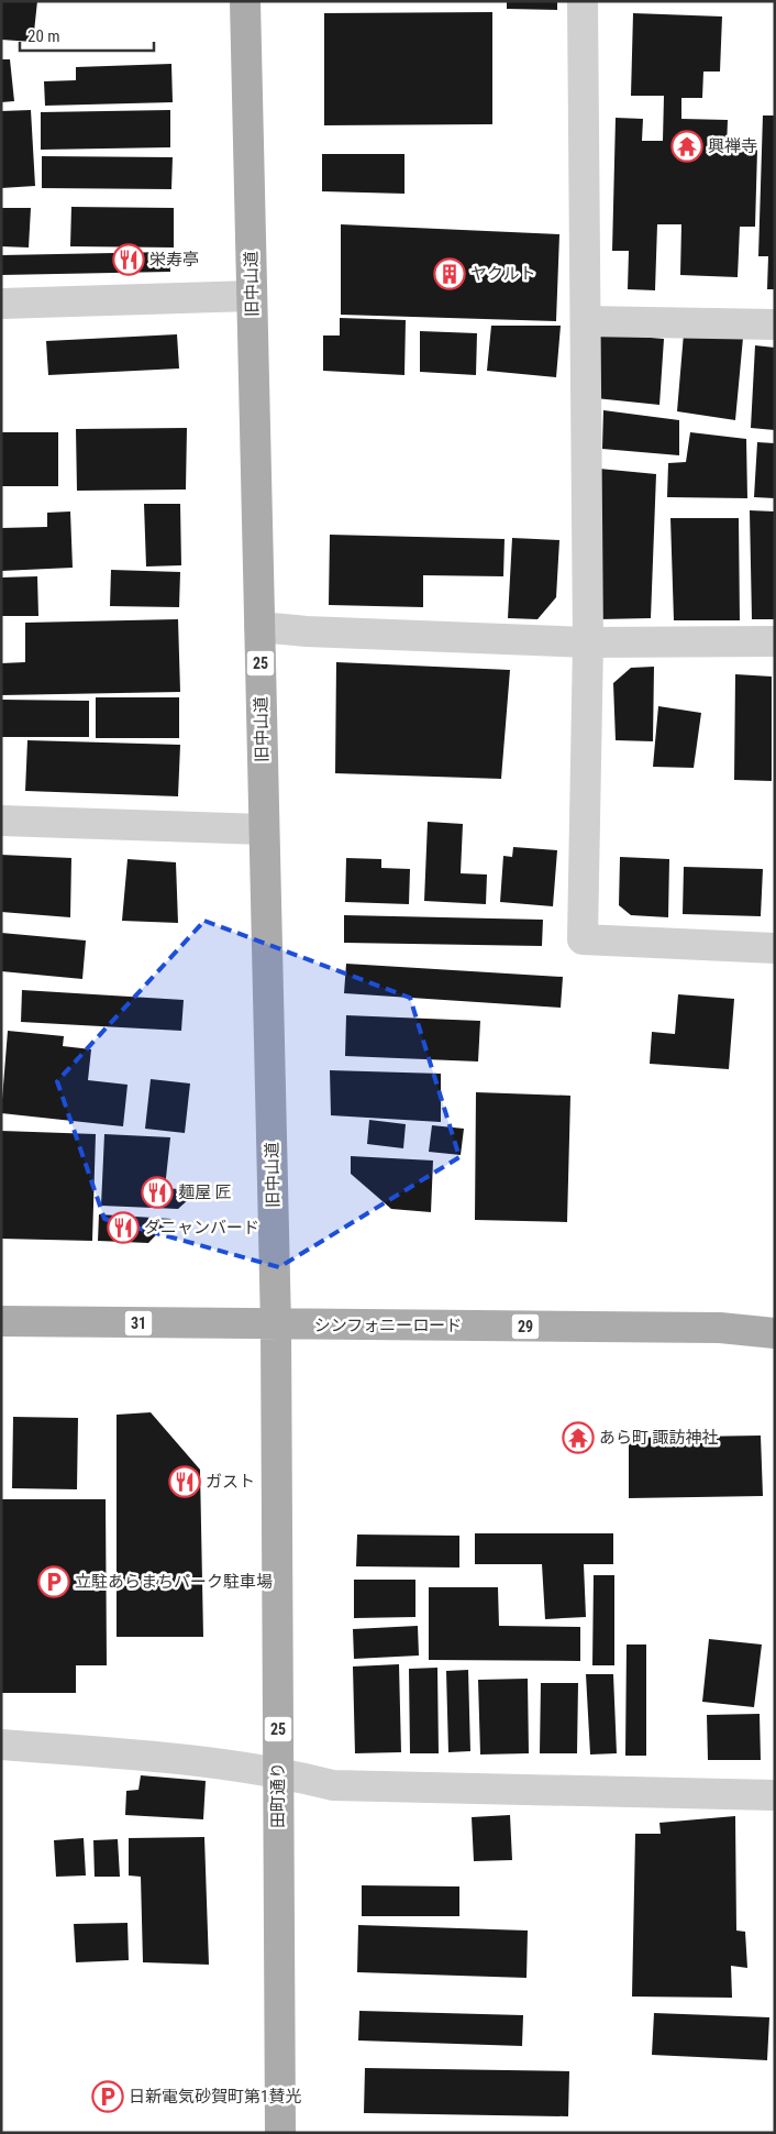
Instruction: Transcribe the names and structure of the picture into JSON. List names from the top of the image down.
{
  "streets": {
    "main road": [
      "旧中山道",
      "25",
      "31",
      "シンフォニーロード",
      "29",
      "田町通り"
    ]
  },
  "crossings": [
    ["旧中山道", "シンフォニーロード"],
    ["旧中山道", "田町通り"],
    ["シンフォニーロード", "田町通り"]
  ],
  "places": {
    "temple": ["興禅寺", "あら町 諏訪神社"],
    "restaurant": [
      "栄寿亭",
      "麺屋 匠",
      "ダニャンバード",
      "ガスト"
    ],
    "building": ["ヤクルト"],
    "parking": ["立駐あらまちパーク駐車場", "日新電気砂賀町第1賛光"]
  },
  "scale_bar": "20 m"
}
